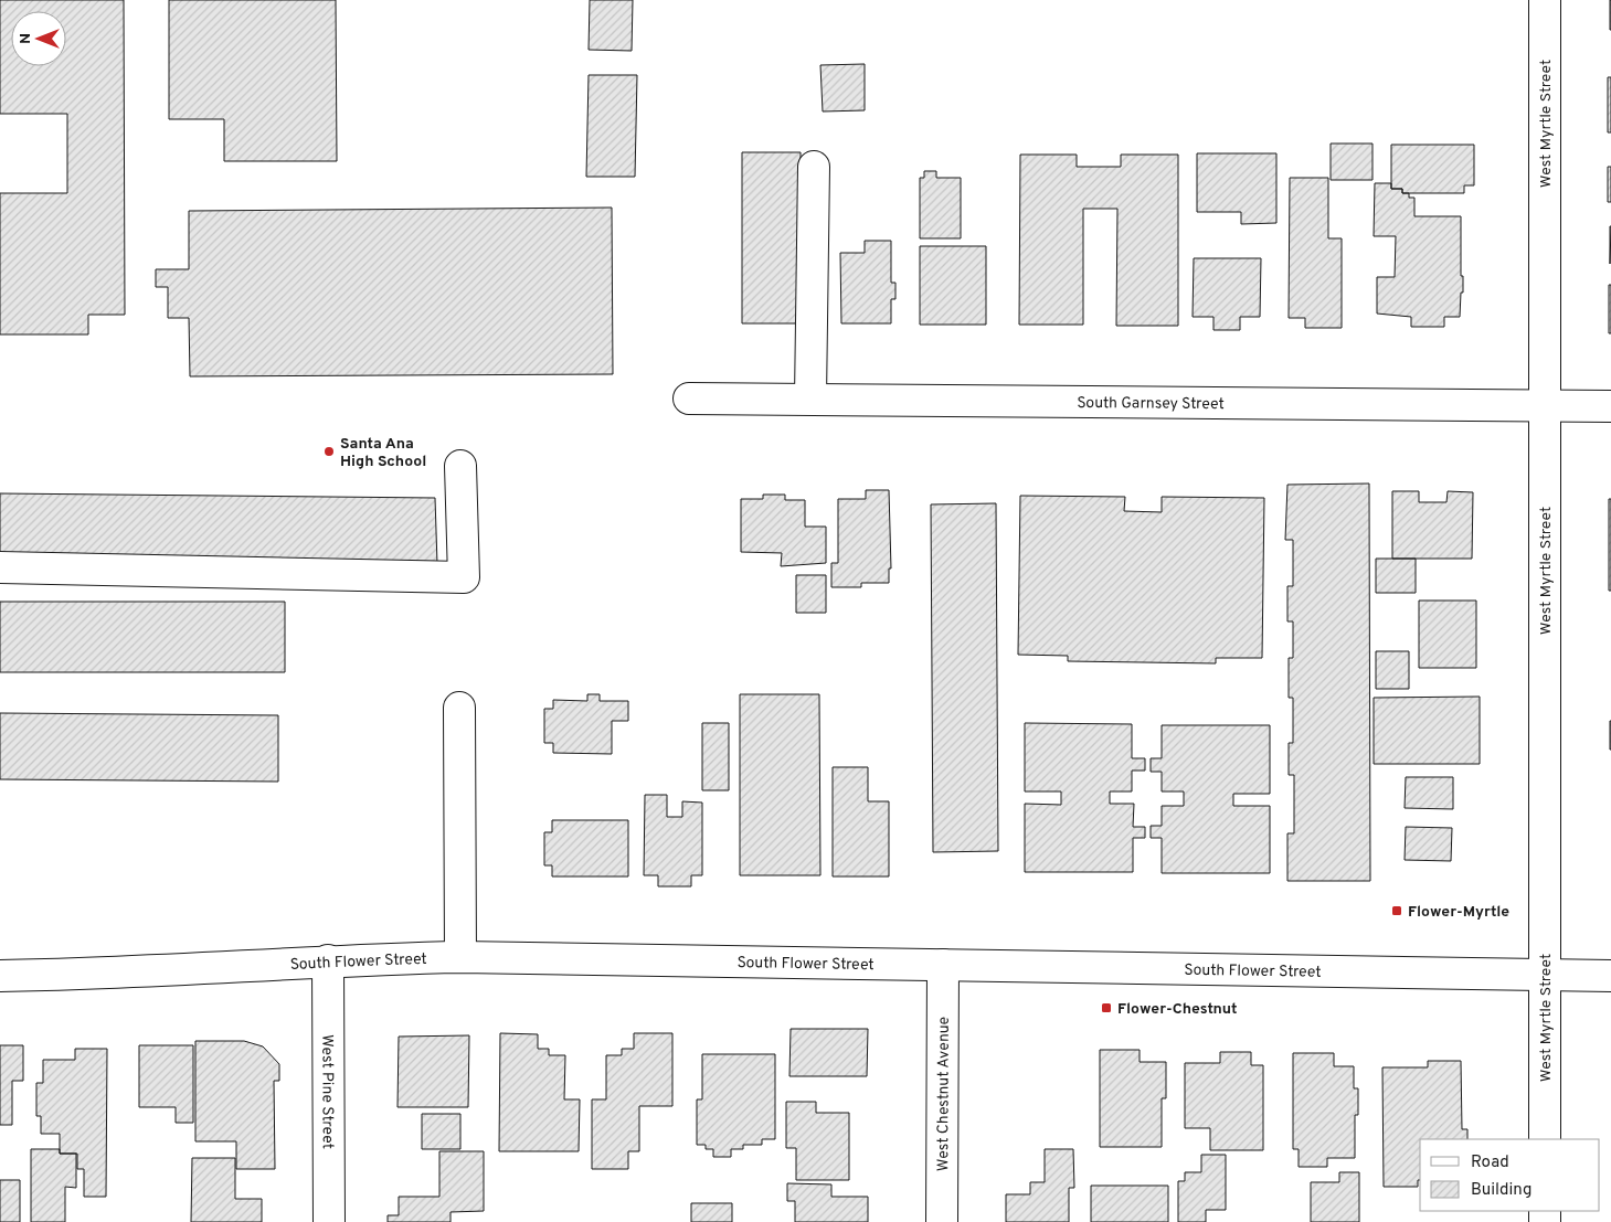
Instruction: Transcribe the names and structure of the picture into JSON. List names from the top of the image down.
{
  "streets": {
    "street": [
      "West Myrtle Street",
      "South Garnsey Street",
      "South Flower Street",
      "West Pine Street",
      "West Chestnut Avenue"
    ]
  },
  "crossings": [
    ["West Myrtle Street", "South Garnsey Street"],
    ["West Myrtle Street", "South Flower Street"],
    ["South Flower Street", "West Pine Street"],
    ["South Flower Street", "West Chestnut Avenue"]
  ],
  "places": {
    "other": ["Santa Ana High School"],
    "transit": ["Flower-Myrtle", "Flower-Chestnut"]
  },
  "legend": ["Road", "Building"],
  "north": "left"
}
